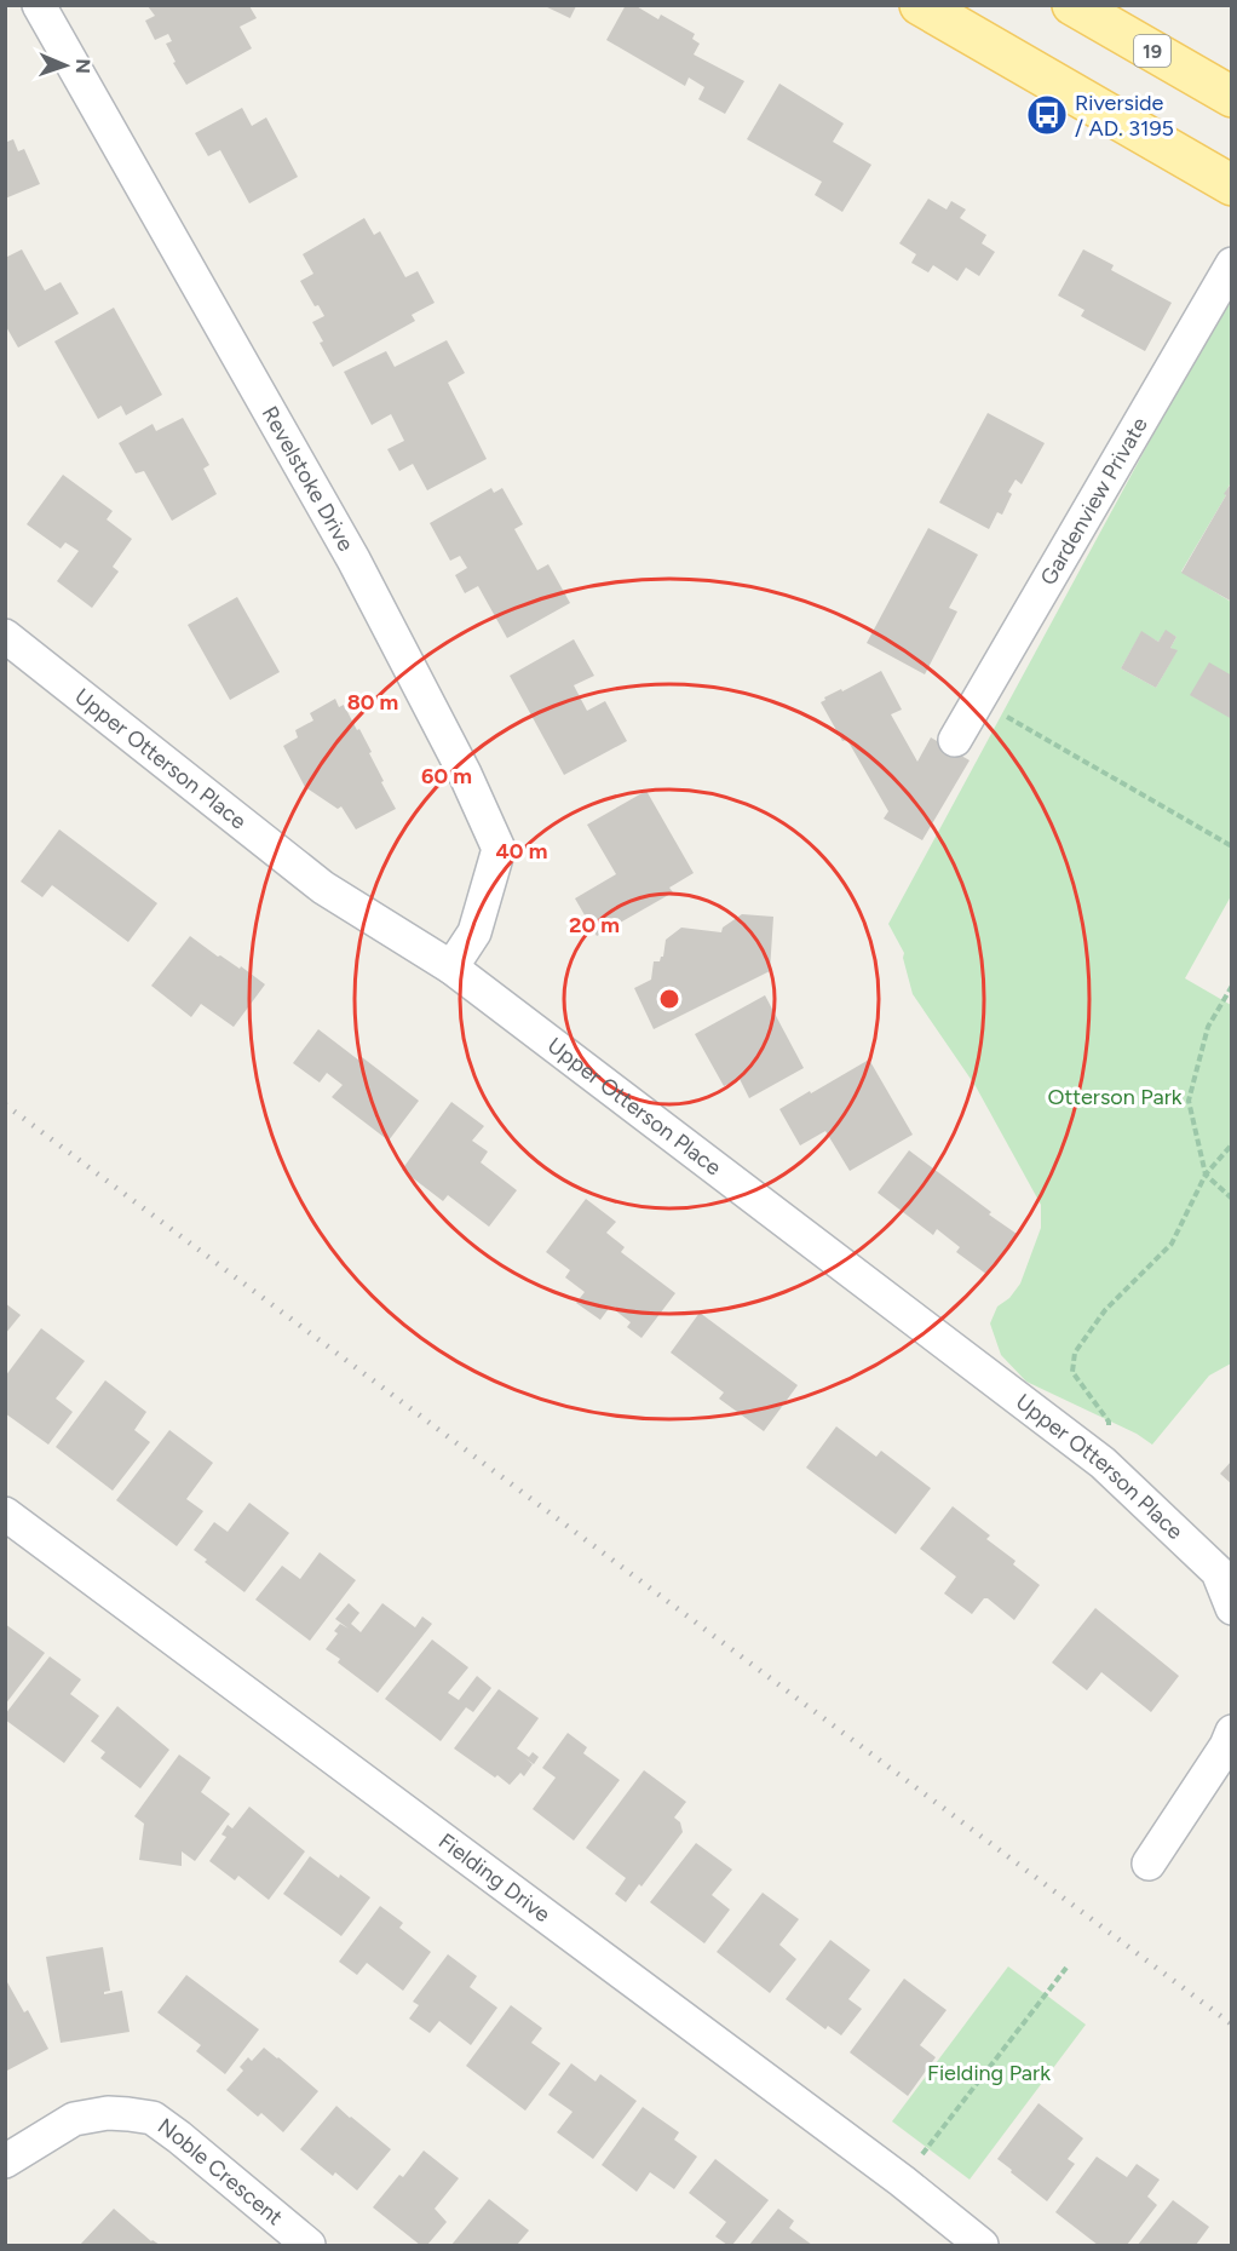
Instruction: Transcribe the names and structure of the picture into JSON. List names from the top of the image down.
{
  "streets": {
    "main road": ["19"],
    "street": [
      "Revelstoke Drive",
      "Gardenview Private",
      "Upper Otterson Place",
      "Fielding Drive",
      "Noble Crescent"
    ]
  },
  "crossings": [
    ["Revelstoke Drive", "Upper Otterson Place"]
  ],
  "parks": ["Otterson Park", "Fielding Park"],
  "places": {
    "bus stop": ["Riverside / AD. 3195"]
  },
  "north": "right",
  "rings": [
    "80 m",
    "60 m",
    "40 m",
    "20 m"
  ]
}
